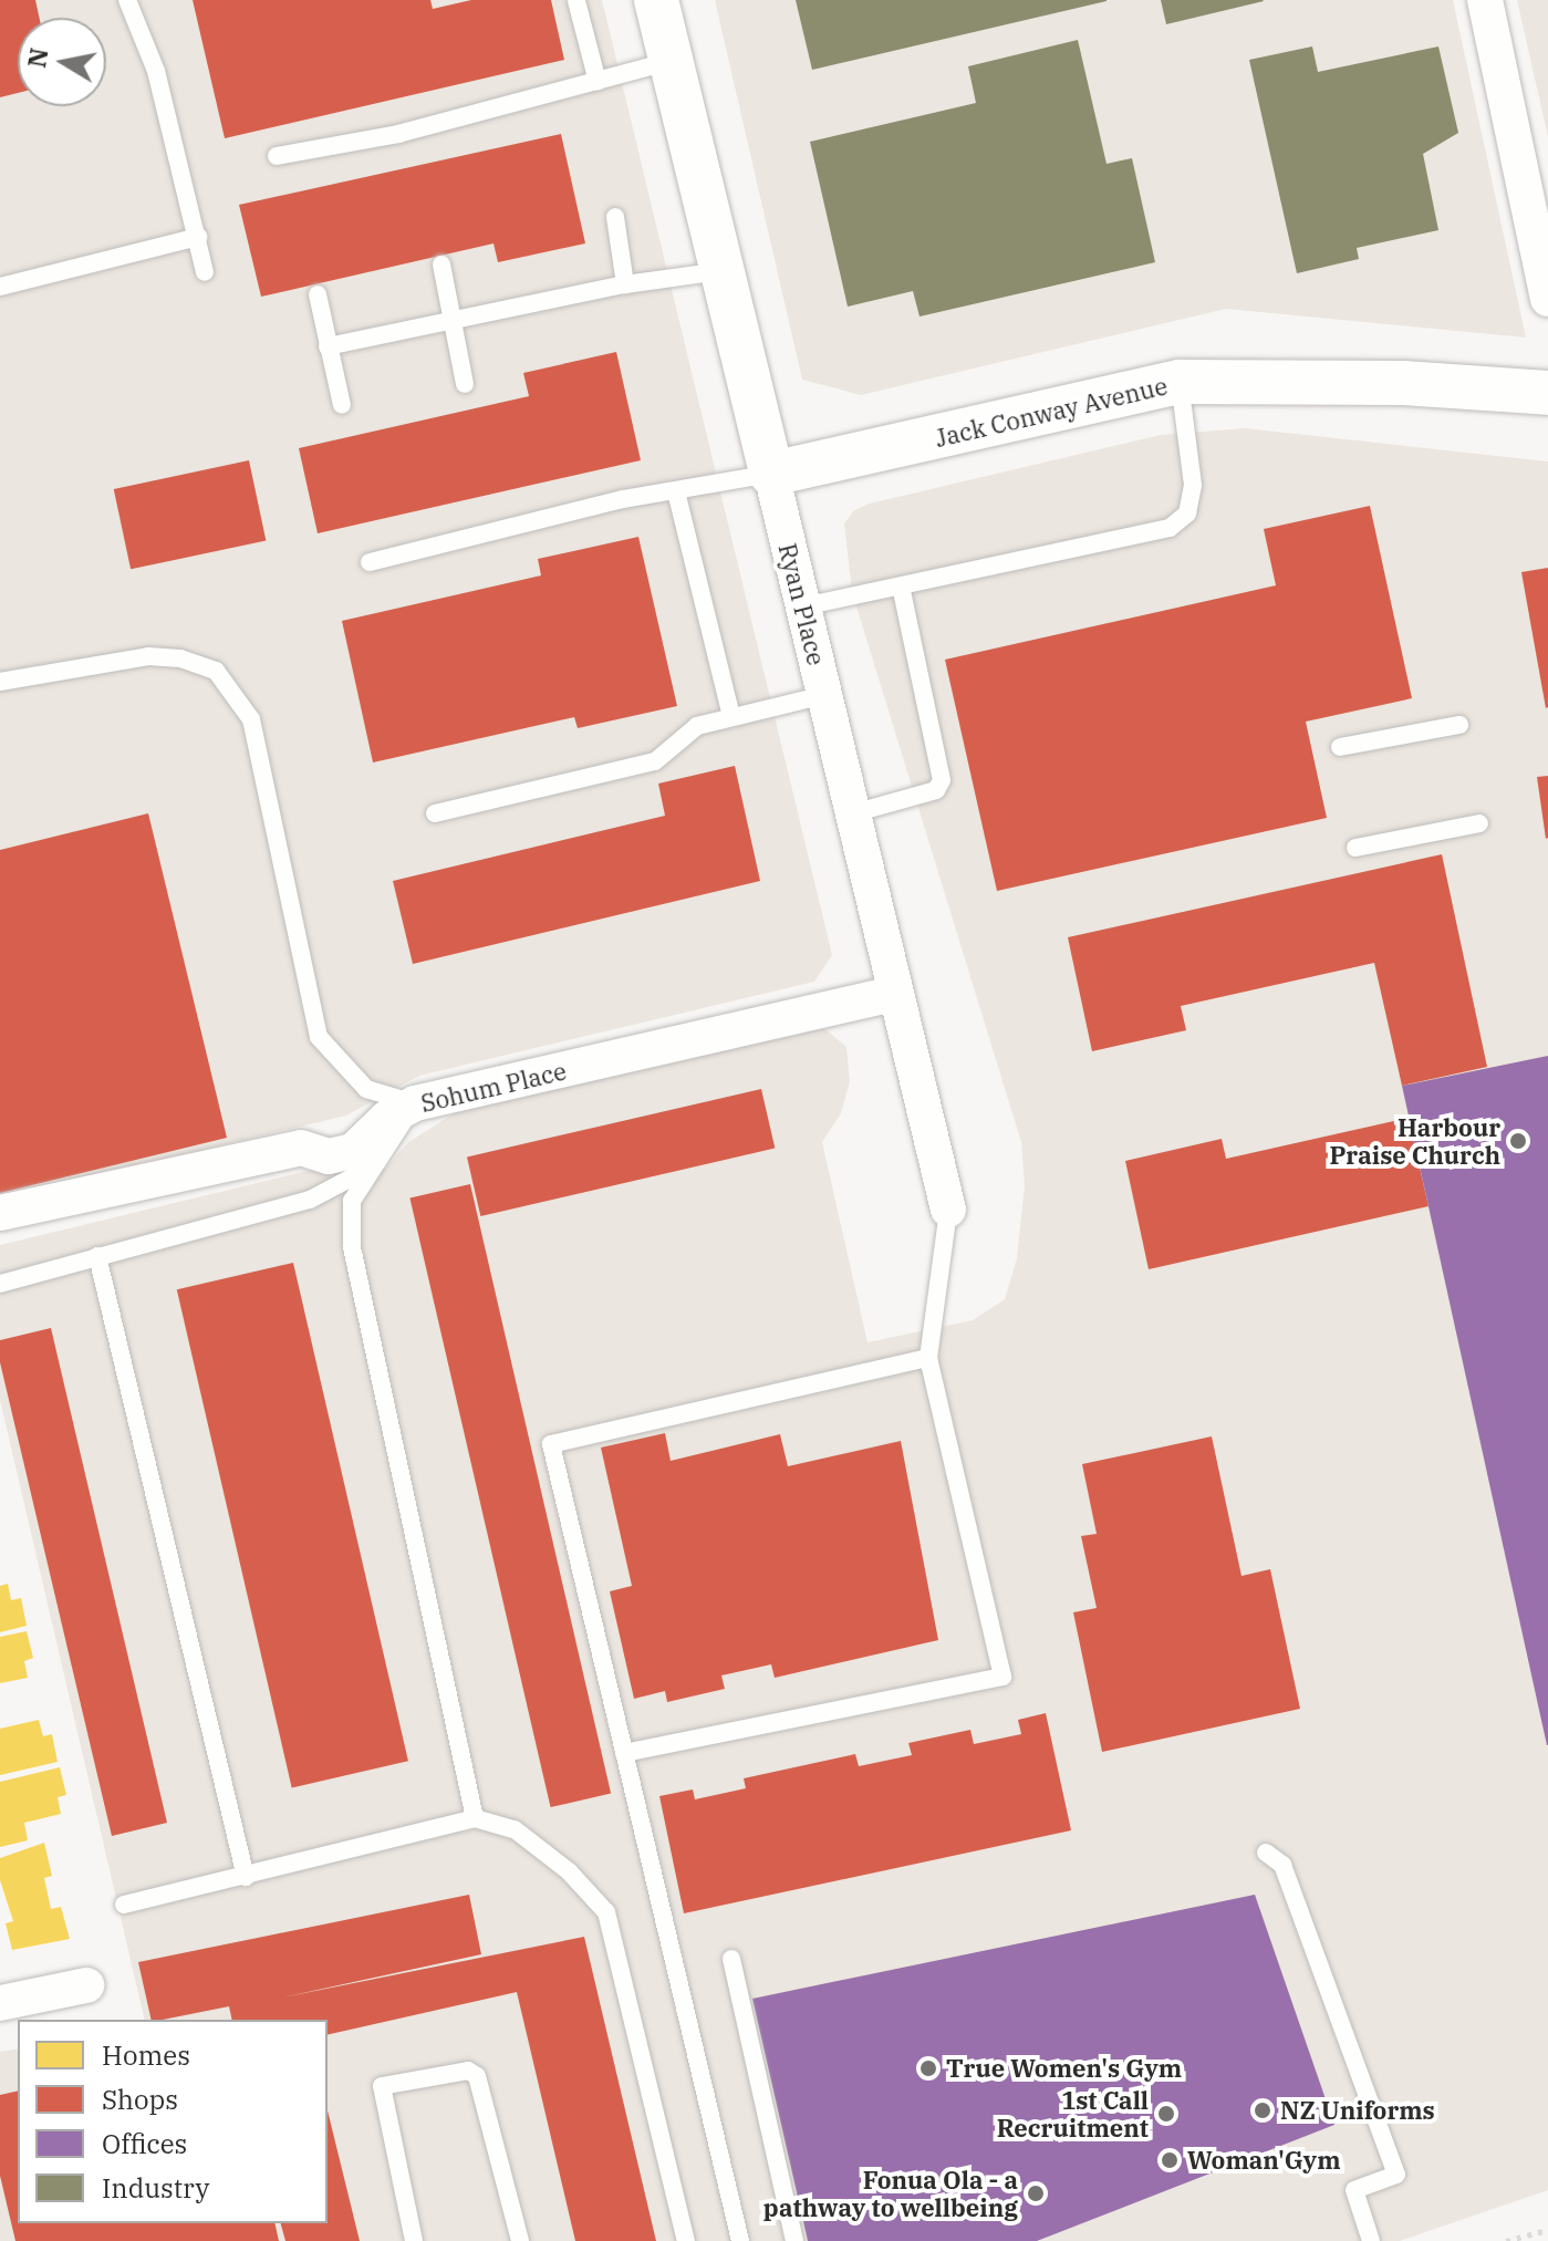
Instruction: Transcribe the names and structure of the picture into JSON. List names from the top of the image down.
{
  "streets": {
    "street": ["Jack Conway Avenue", "Ryan Place", "Sohum Place"]
  },
  "crossings": [
    ["Jack Conway Avenue", "Ryan Place"],
    ["Ryan Place", "Sohum Place"]
  ],
  "places": [
    "Harbour Praise Church",
    "True Women's Gym",
    "NZ Uniforms",
    "1st Call Recruitment",
    "Woman'Gym",
    "Fonua Ola - a pathway to wellbeing"
  ],
  "legend": [
    "Homes",
    "Shops",
    "Offices",
    "Industry"
  ],
  "north": "left"
}
